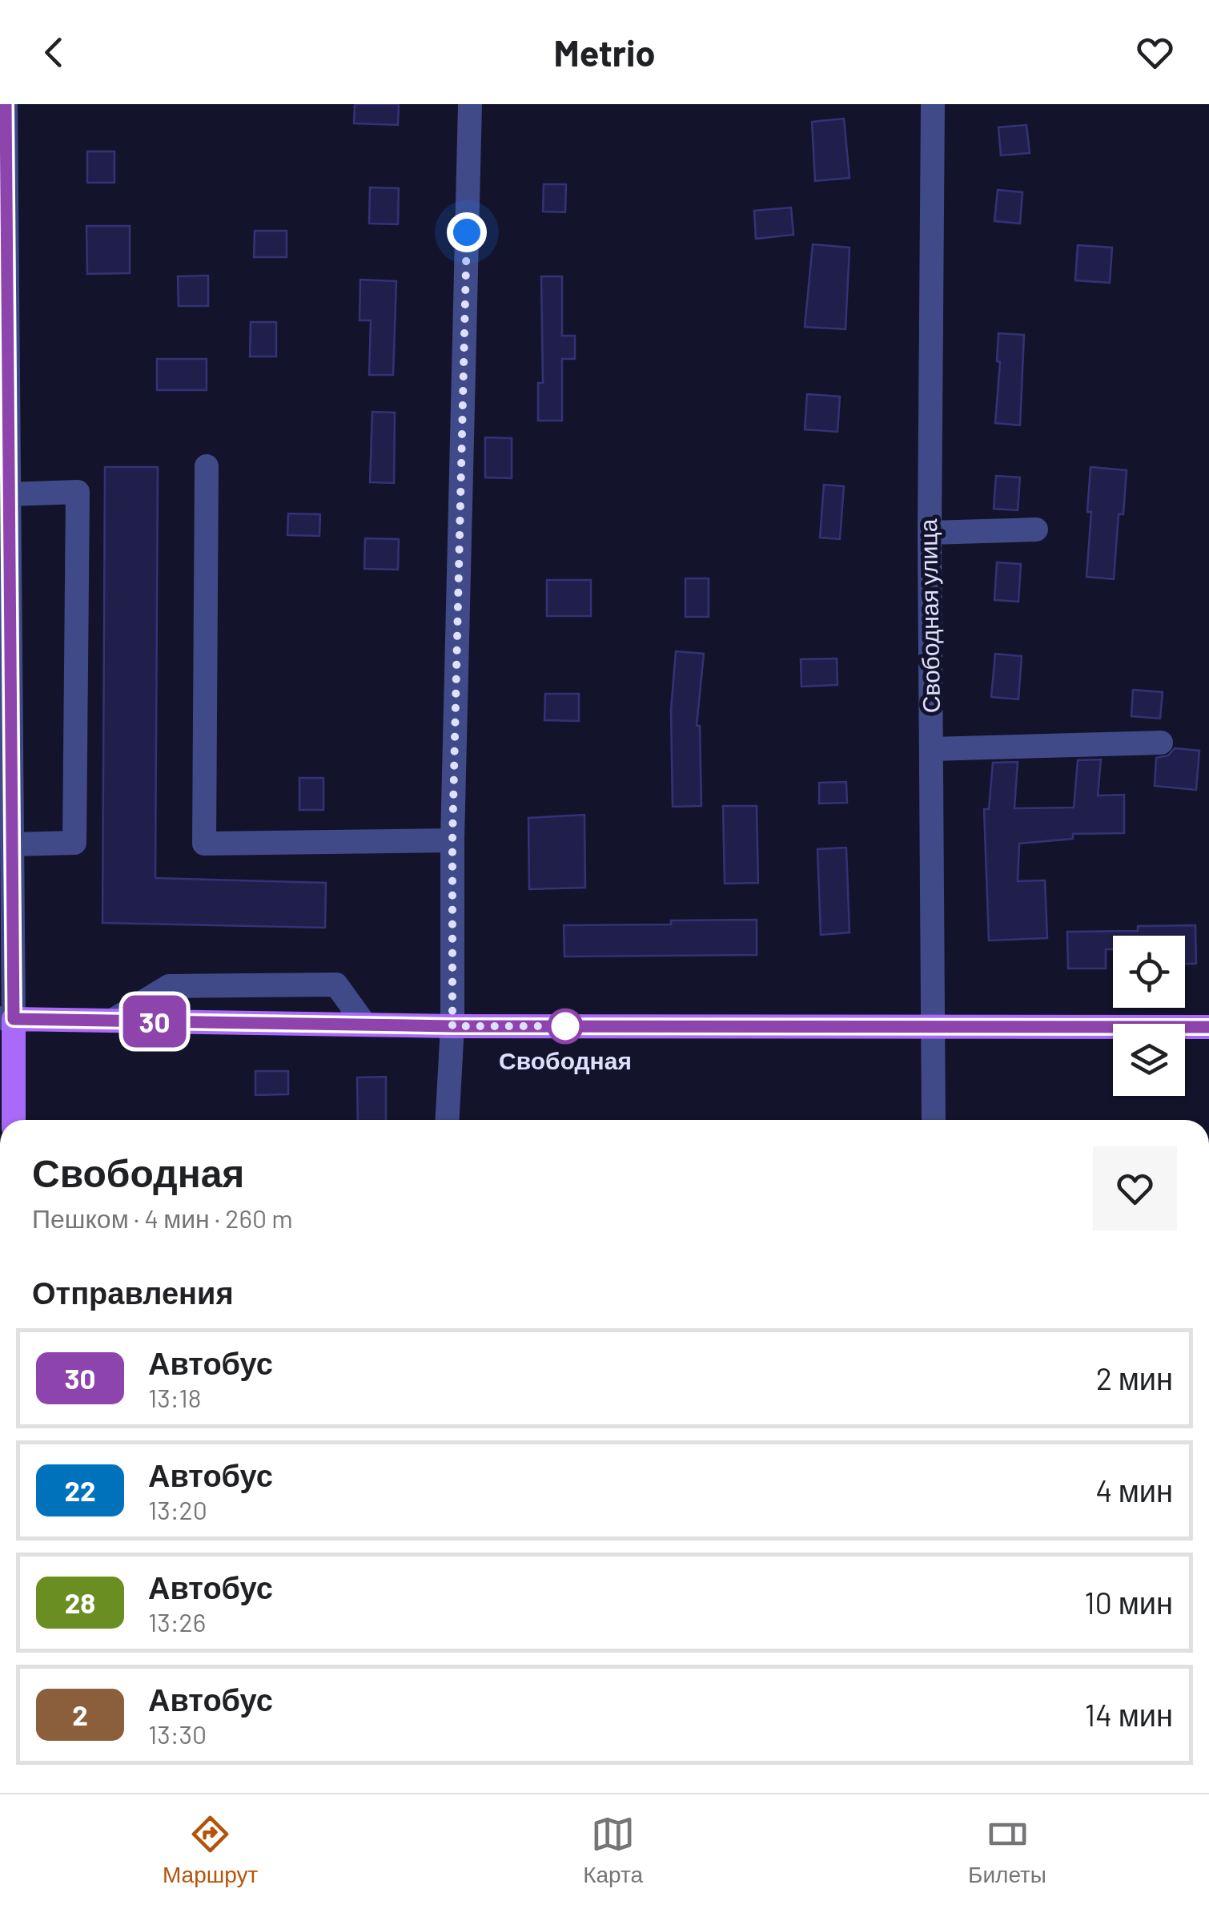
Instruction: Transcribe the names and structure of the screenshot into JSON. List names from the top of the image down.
{
  "streets": {
    "street": ["Свободная улица"]
  },
  "places": ["Свободная"],
  "lines": ["bus line 30"],
  "page": {
    "header": "Metrio",
    "on_map": "30",
    "heading": [
      ["Свободная", "Пешком · 4 мин · 260 m"],
      "Отправления"
    ],
    "list": [
      {
        "mark": "30",
        "name": "Автобус",
        "note": "13:18",
        "value": "2 мин"
      },
      {
        "mark": "22",
        "name": "Автобус",
        "note": "13:20",
        "value": "4 мин"
      },
      {
        "mark": "28",
        "name": "Автобус",
        "note": "13:26",
        "value": "10 мин"
      },
      {
        "mark": "2",
        "name": "Автобус",
        "note": "13:30",
        "value": "14 мин"
      }
    ],
    "tabs": ["Маршрут", "Карта", "Билеты"]
  }
}
